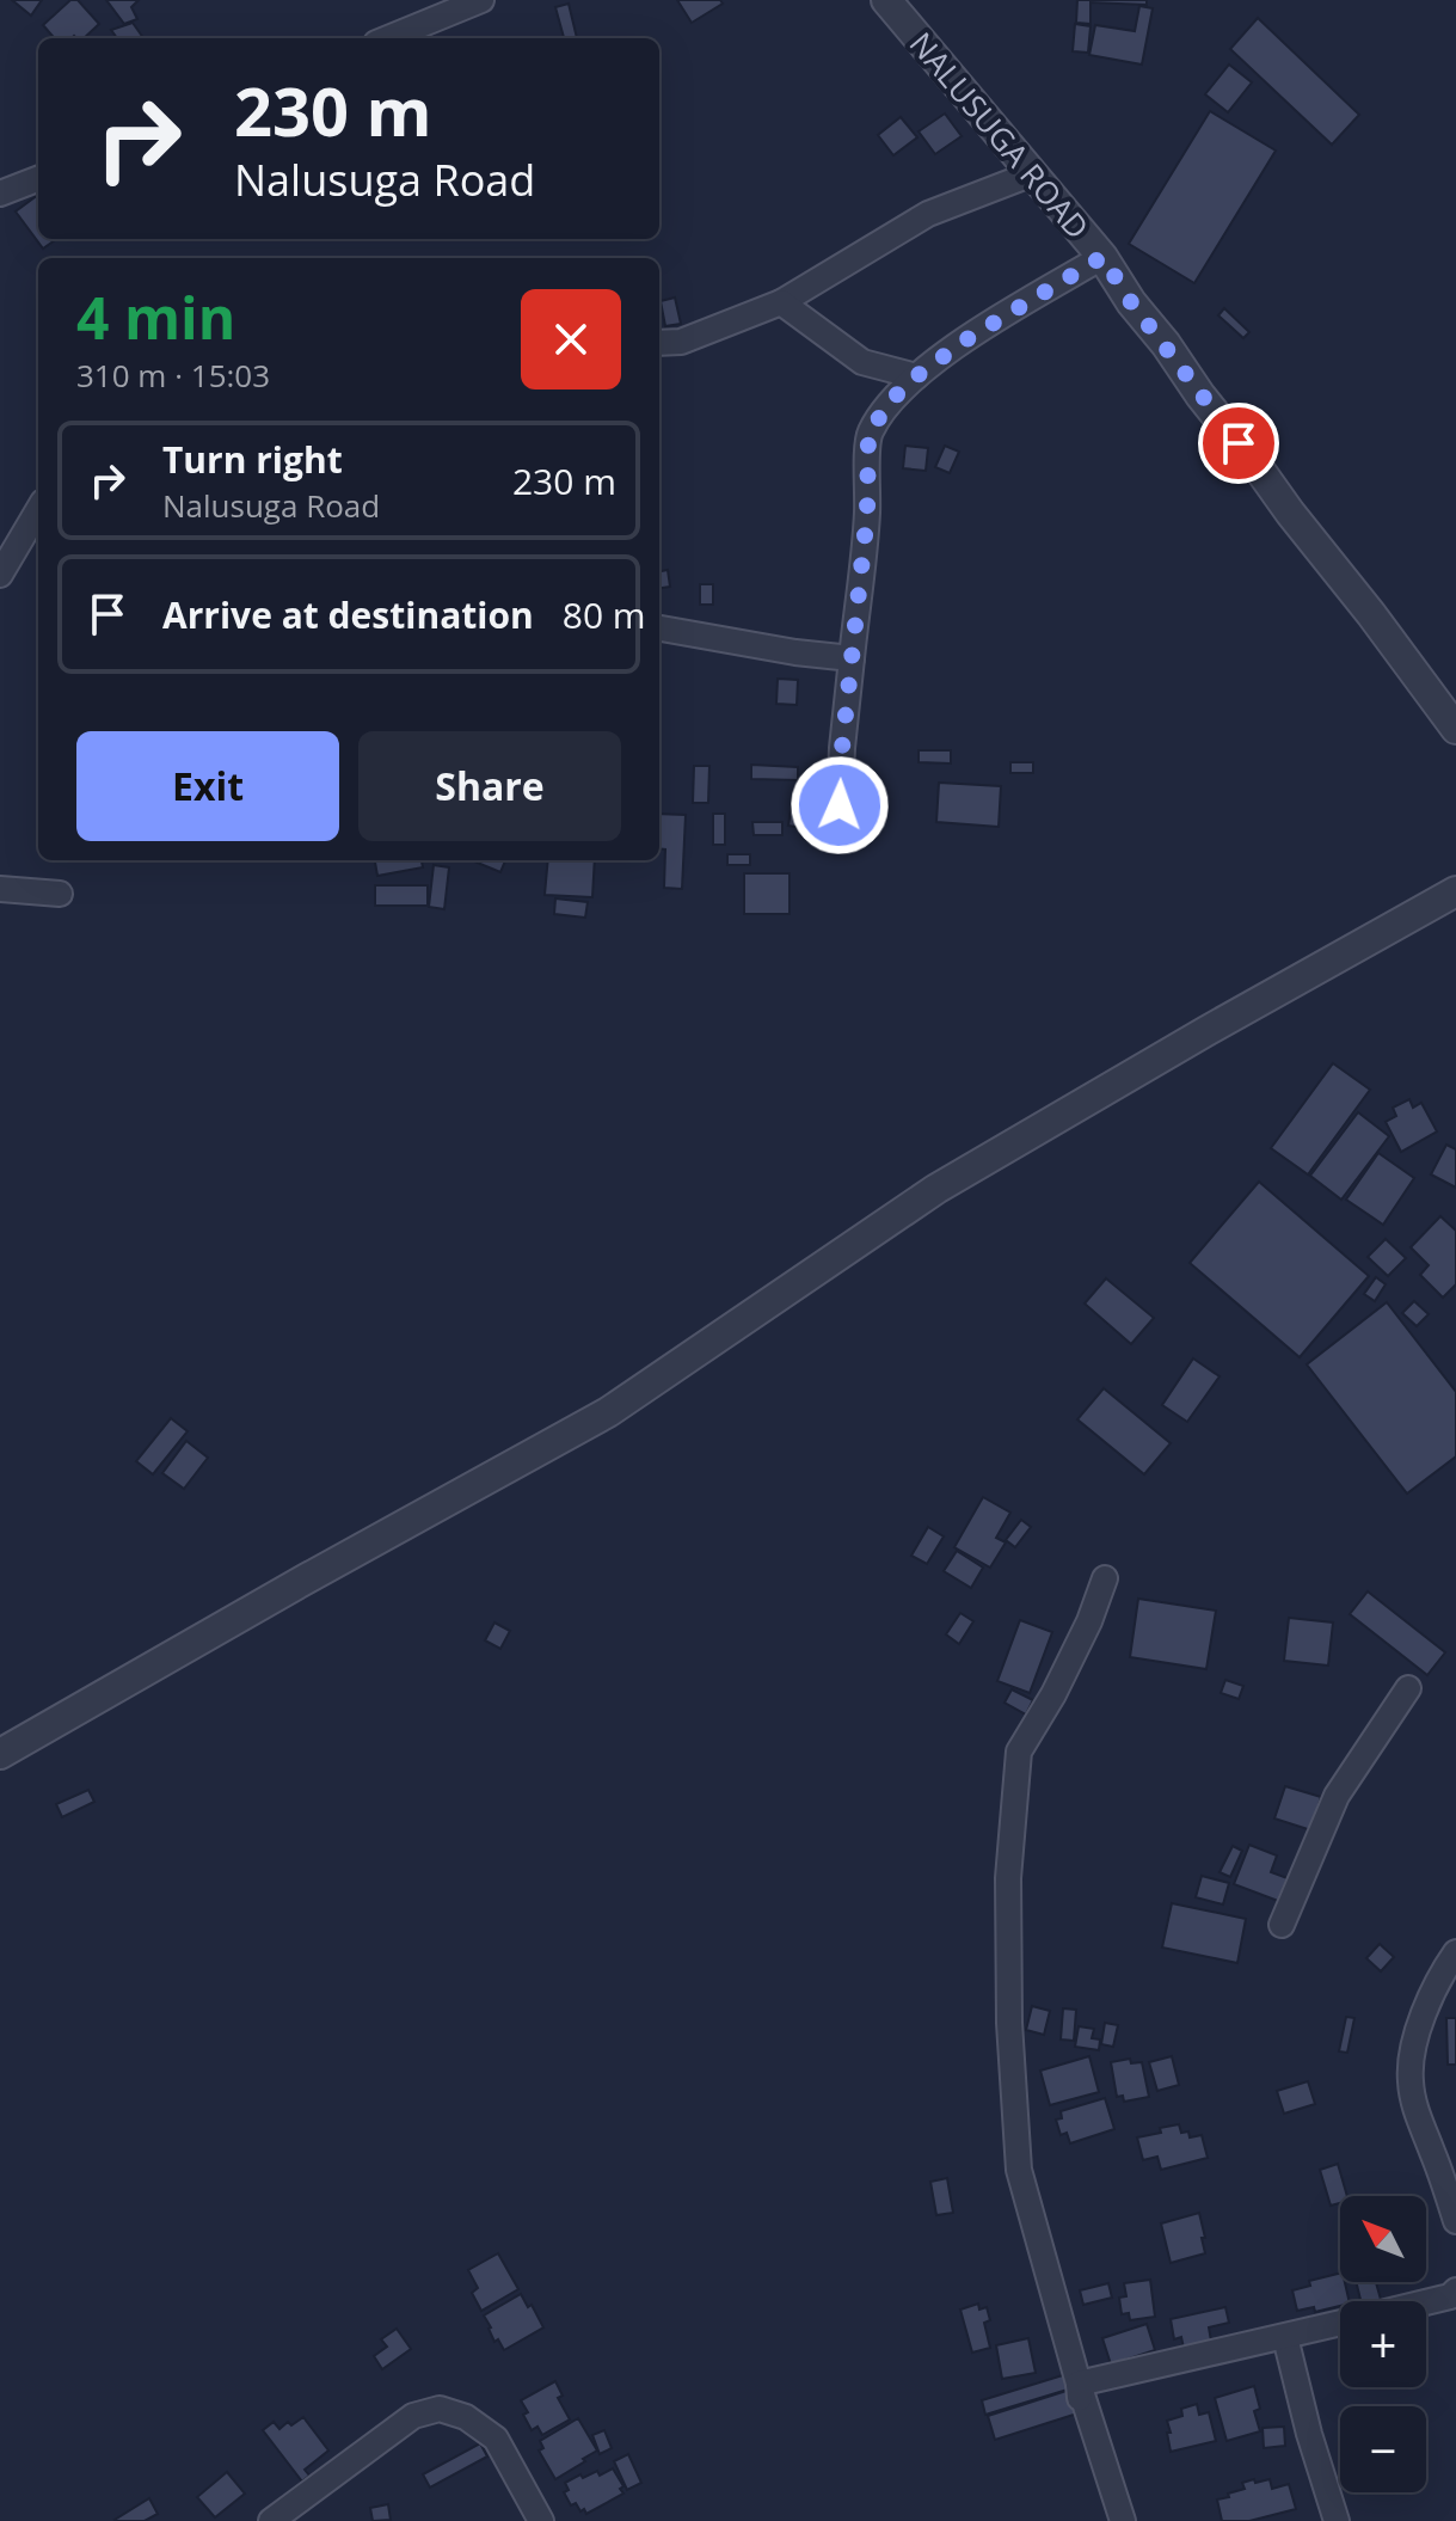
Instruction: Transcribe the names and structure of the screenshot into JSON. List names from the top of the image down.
{
  "streets": {
    "street": ["NALUSUGA ROAD"]
  },
  "north": "top left",
  "page": {
    "turn": ["230 m", "Nalusuga Road"],
    "heading": ["4 min", "310 m · 15:03"],
    "list": [
      {
        "name": "Turn right",
        "note": "Nalusuga Road",
        "value": "230 m"
      },
      {
        "name": "Arrive at destination",
        "value": "80 m"
      }
    ],
    "buttons": ["Exit", "Share"],
    "map_buttons": ["+", "−"]
  }
}
